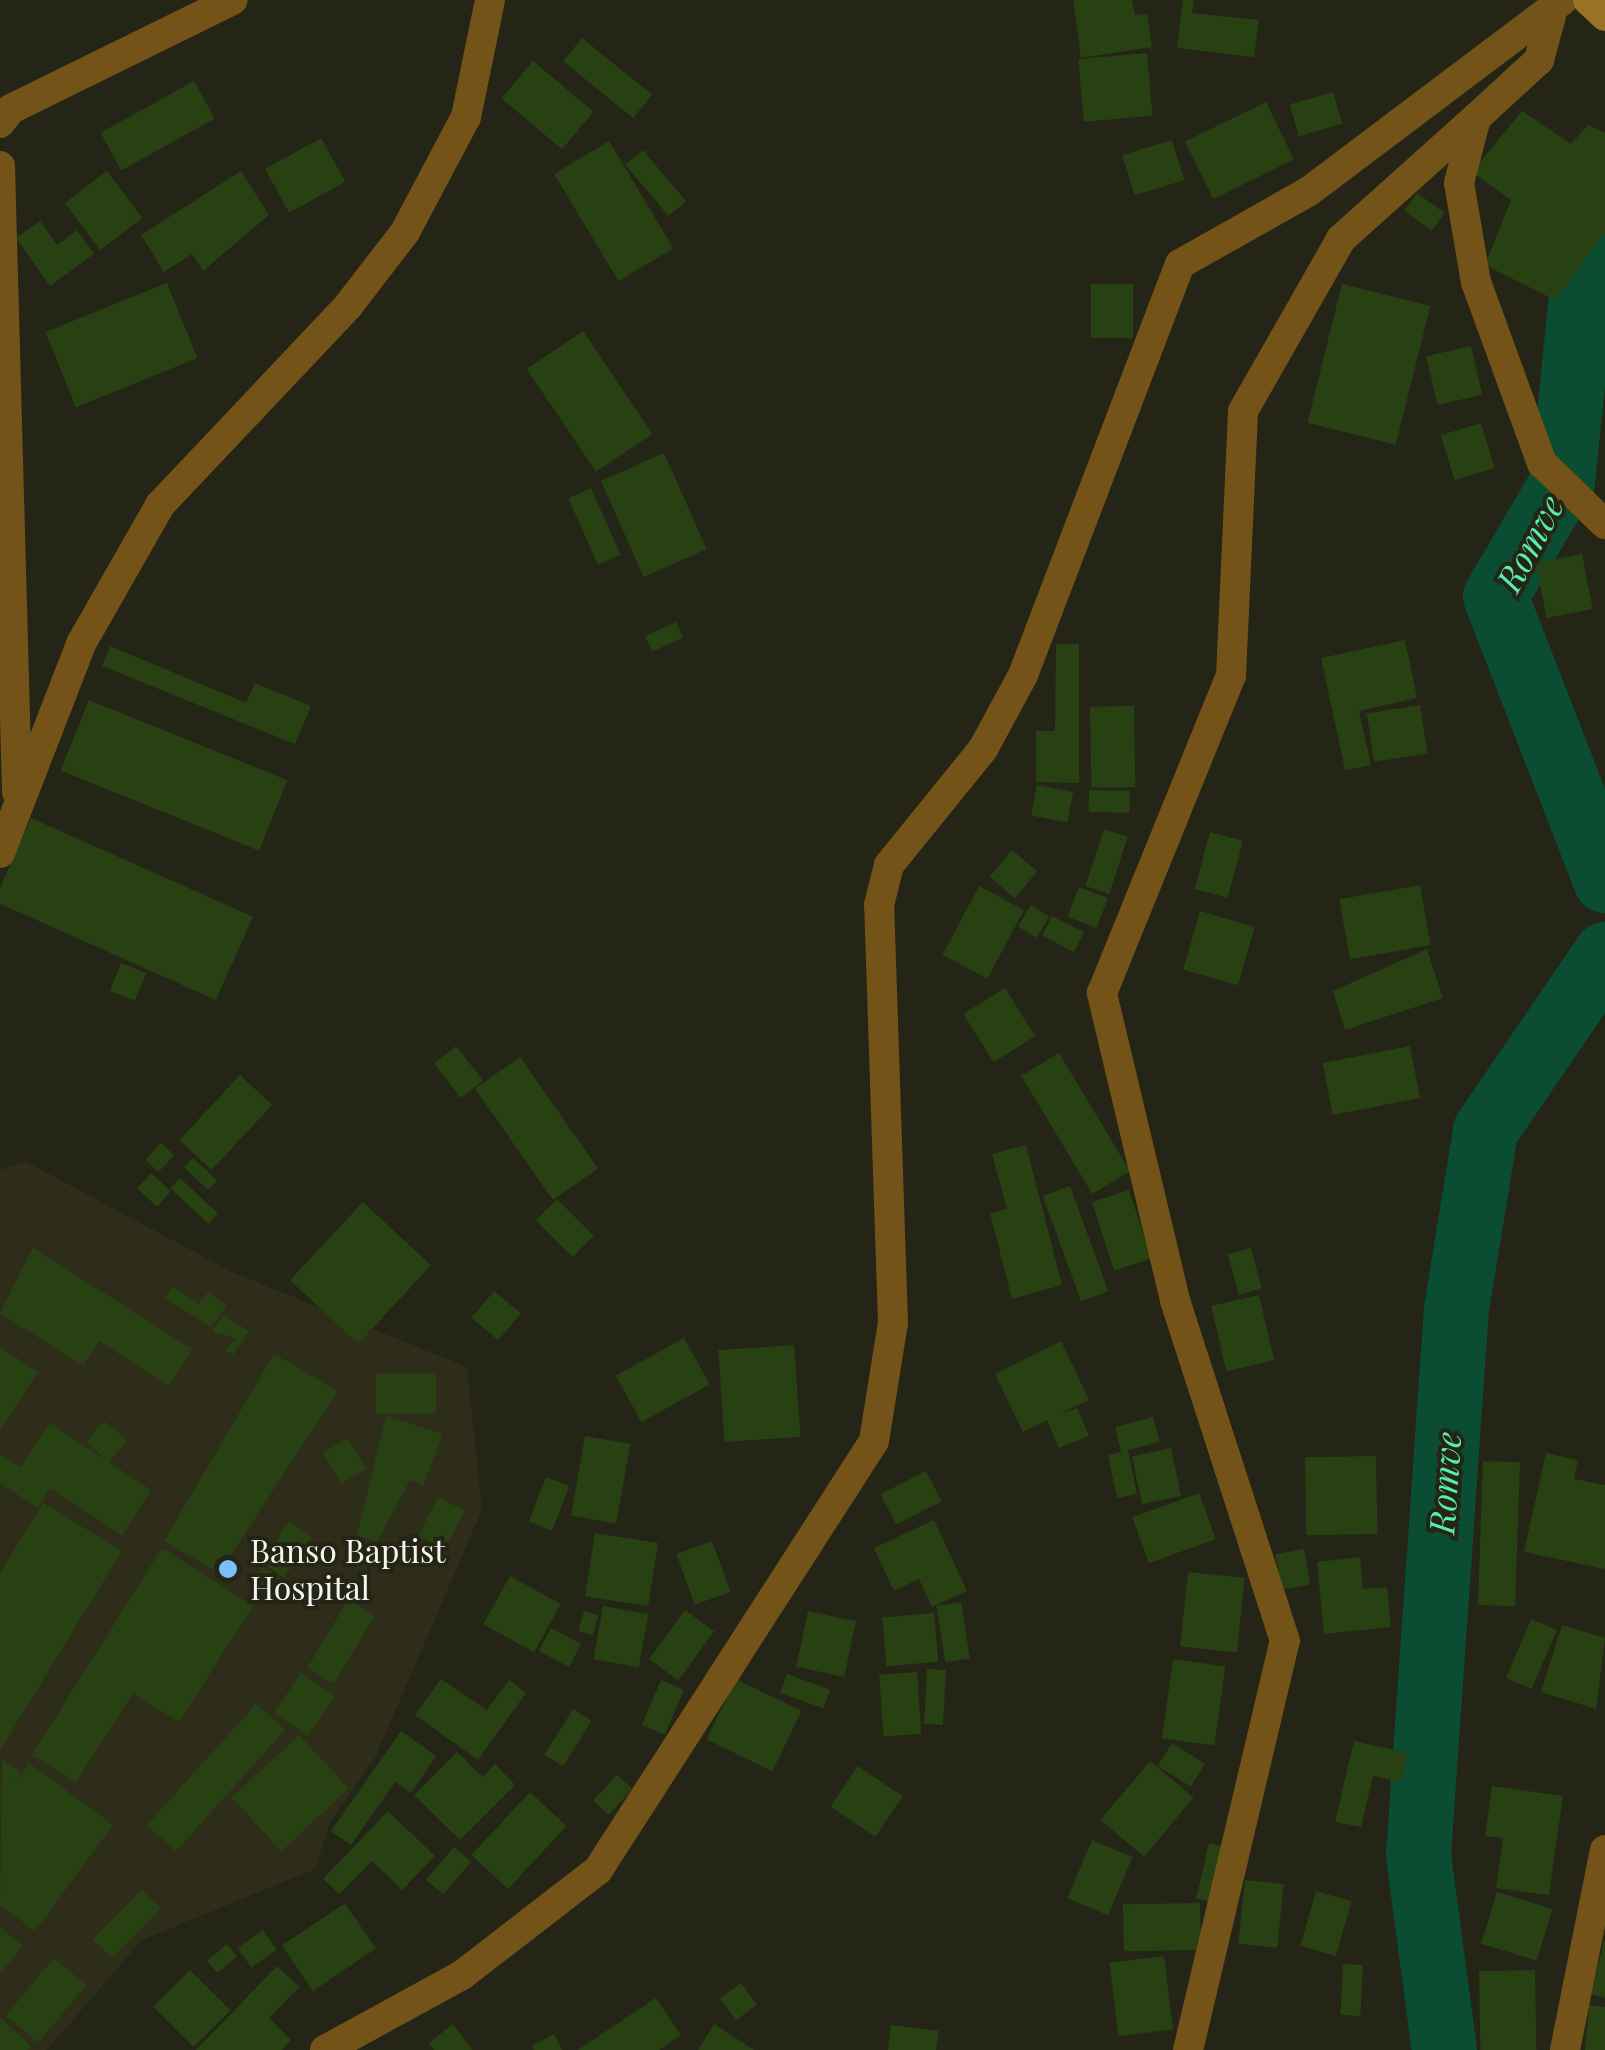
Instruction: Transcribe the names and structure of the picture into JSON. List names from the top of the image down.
{
  "water": ["Romve"],
  "places": ["Banso Baptist Hospital"]
}
